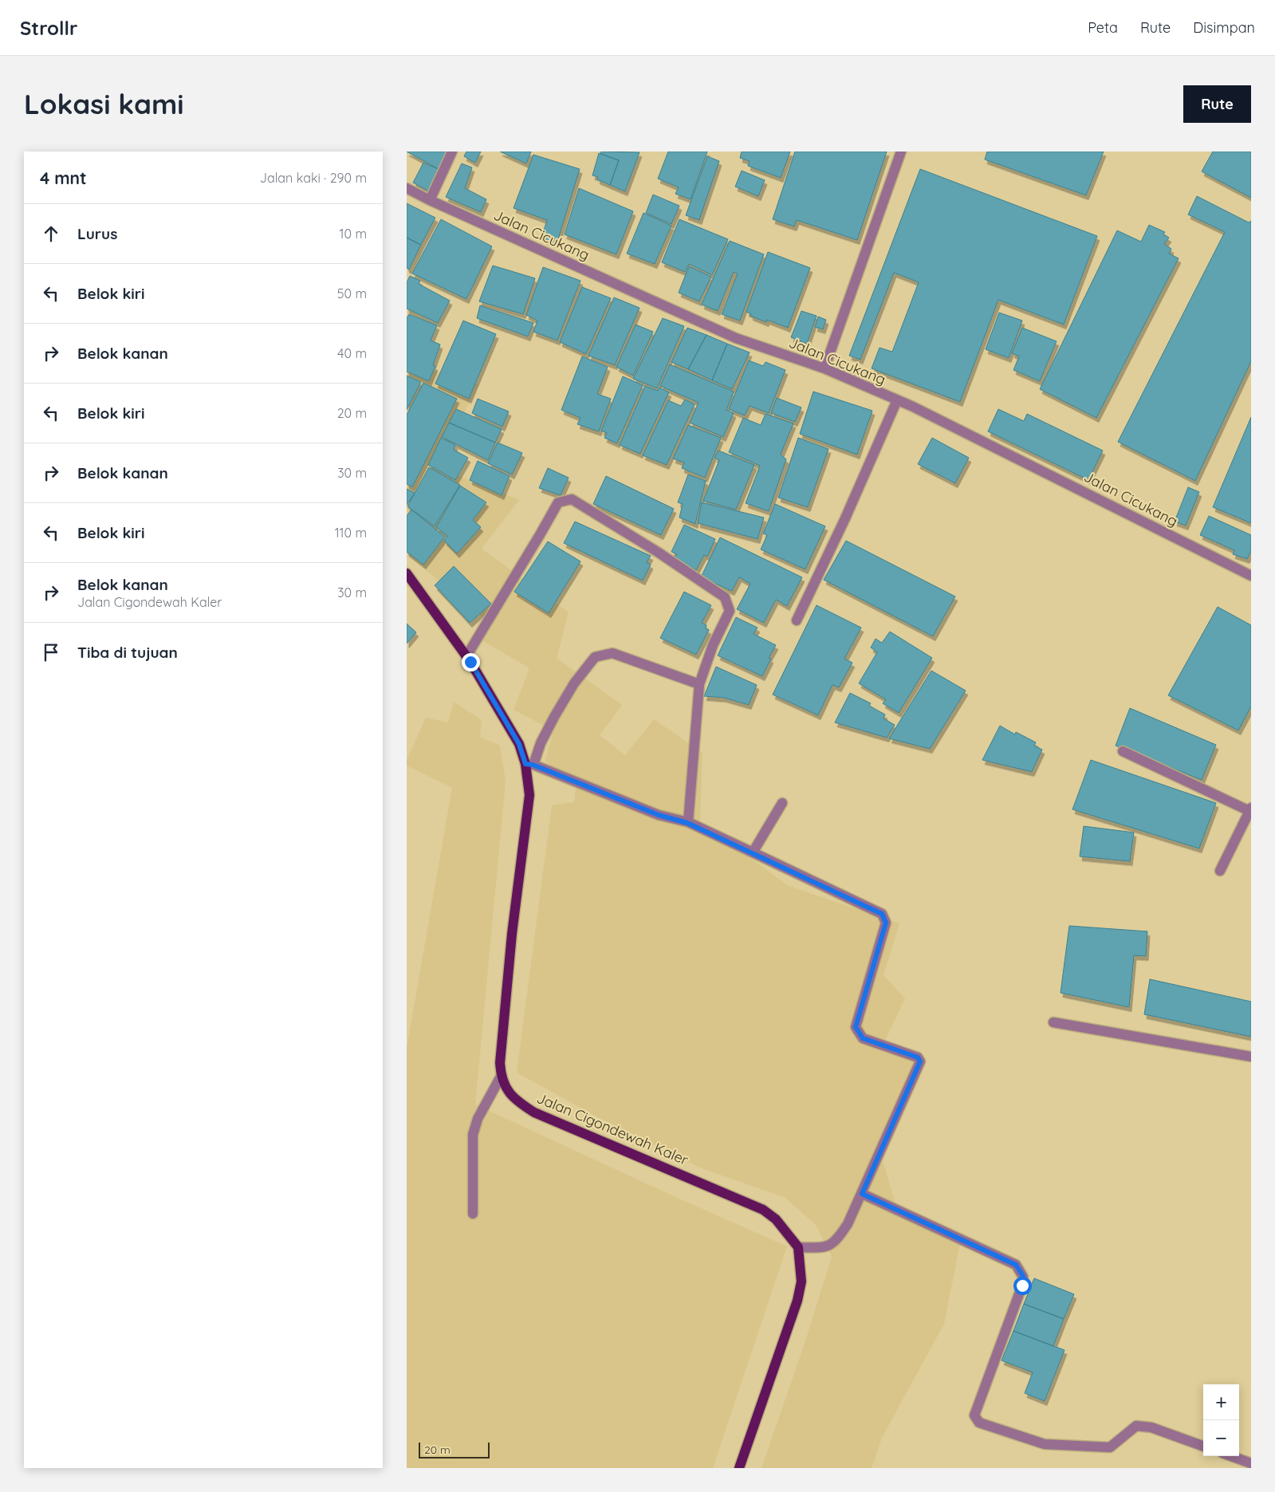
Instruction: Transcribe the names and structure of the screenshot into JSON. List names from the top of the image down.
{
  "streets": {
    "main road": ["Jalan Cigondewah Kaler"],
    "street": ["Jalan Cicukang"]
  },
  "scale_bar": "20 m",
  "page": {
    "header": "Strollr",
    "nav": ["Peta", "Rute", "Disimpan"],
    "buttons": "Rute",
    "title": "Lokasi kami",
    "heading": ["4 mnt", "Jalan kaki · 290 m"],
    "list": [
      ["Lurus", "10 m"],
      ["Belok kiri", "50 m"],
      ["Belok kanan", "40 m"],
      ["Belok kiri", "20 m"],
      ["Belok kanan", "30 m"],
      ["Belok kiri", "110 m"],
      ["Belok kanan", "Jalan Cigondewah Kaler", "30 m"],
      "Tiba di tujuan"
    ],
    "map_buttons": ["+", "−"],
    "scale": "20 m"
  }
}
